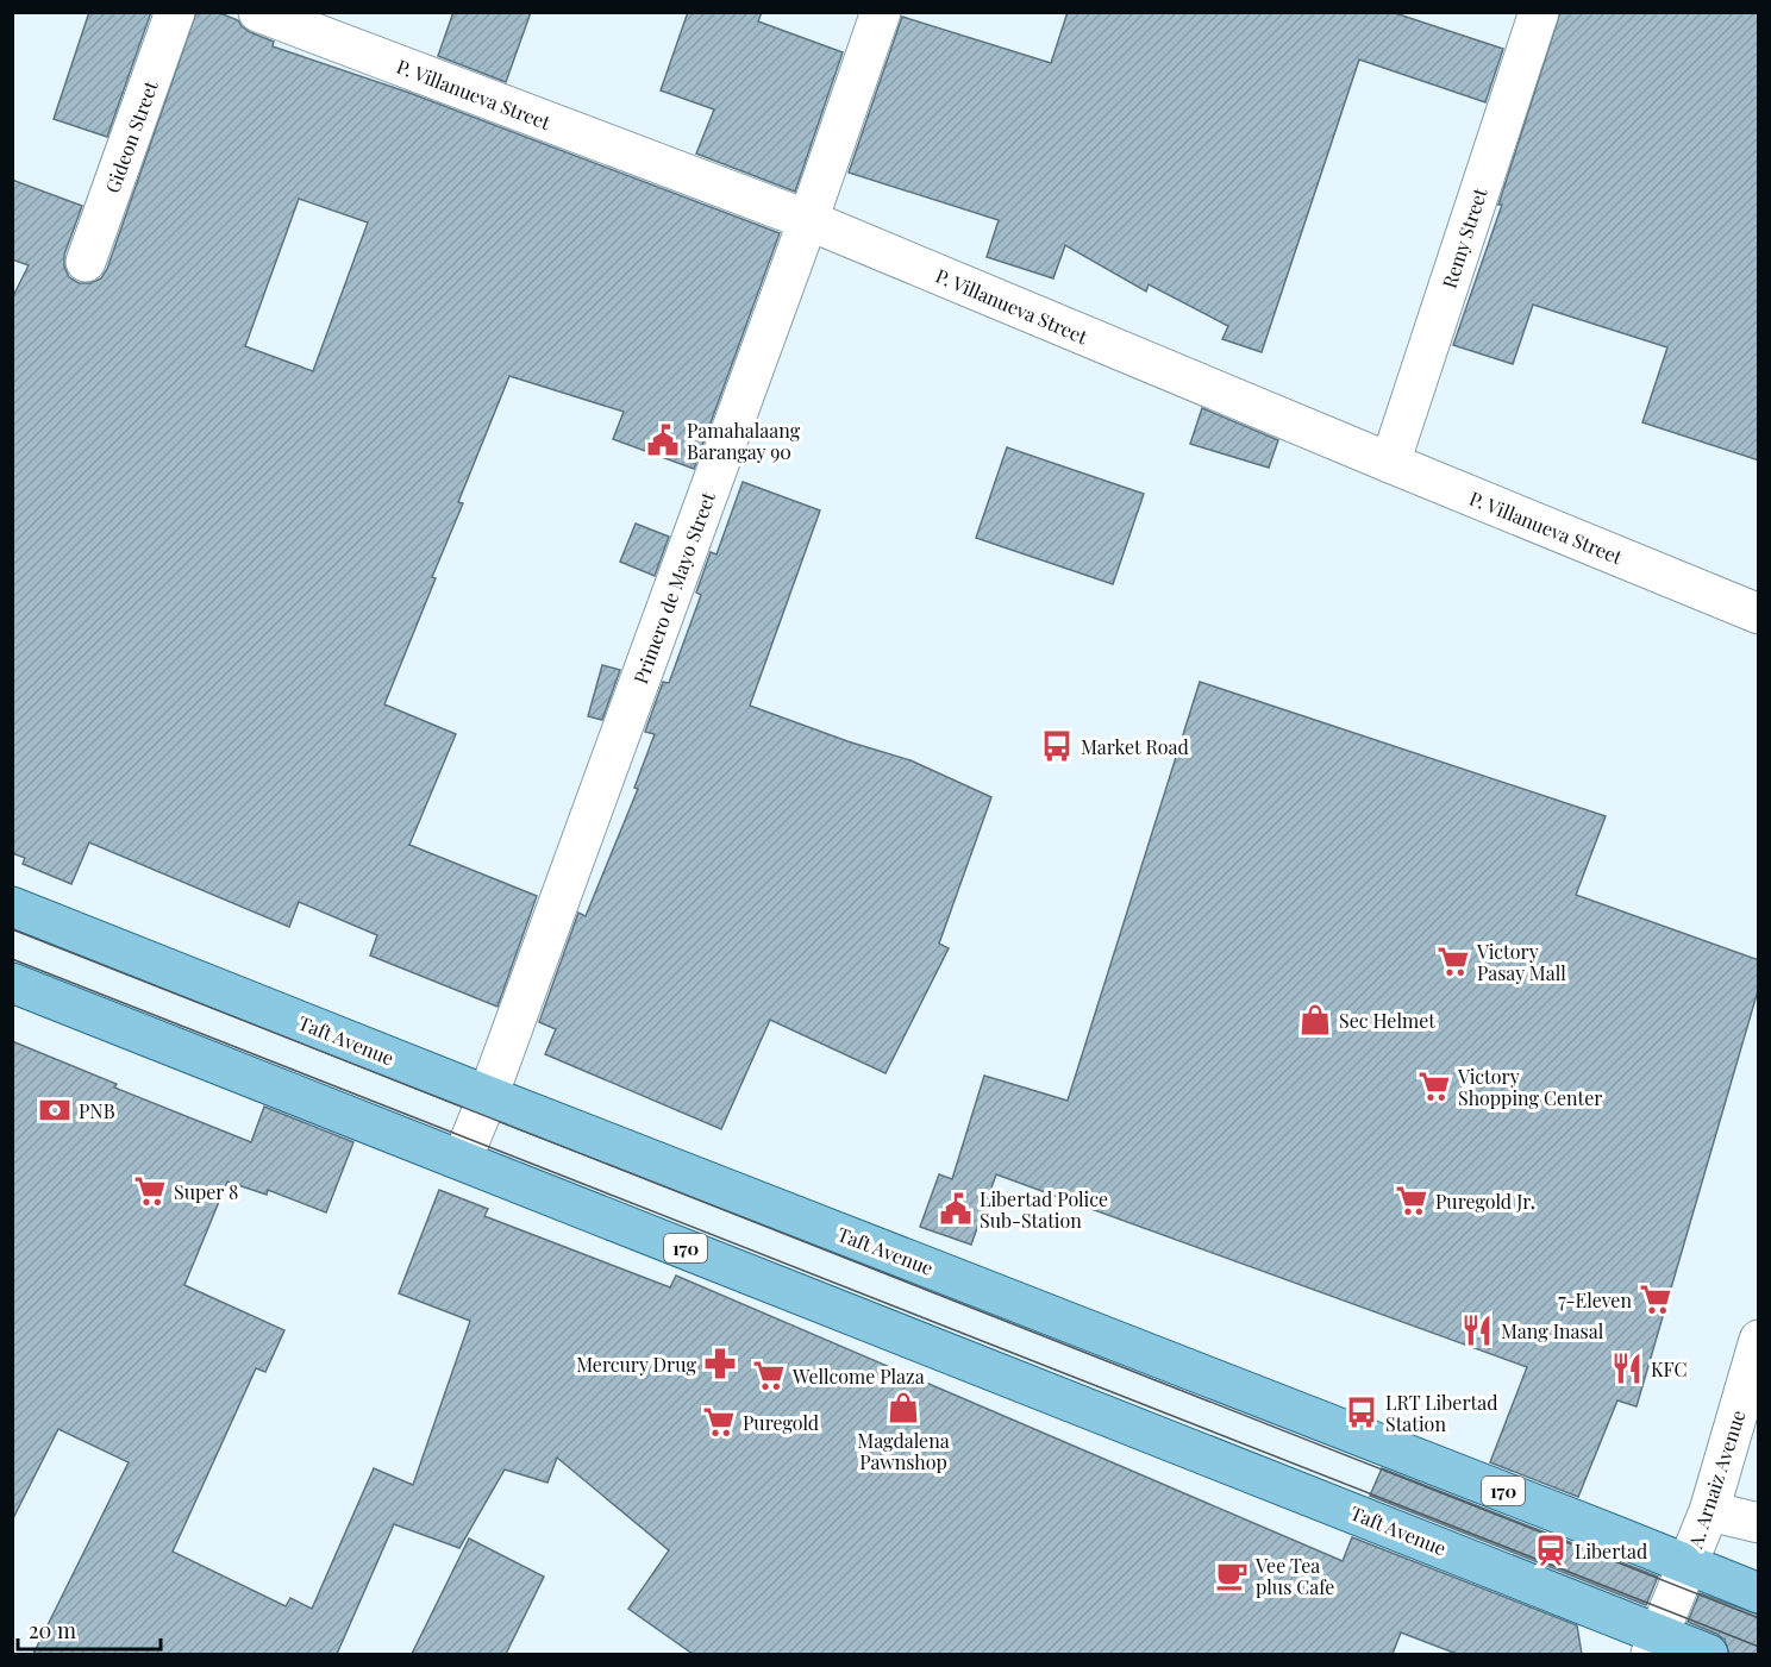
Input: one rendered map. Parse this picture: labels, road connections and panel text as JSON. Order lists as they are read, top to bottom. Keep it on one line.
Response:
{"streets":{"main road":["Taft Avenue","170"],"street":["P. Villanueva Street","Gideon Street","Remy Street","Primero de Mayo Street","A. Arnaiz Avenue"]},"crossings":[["P. Villanueva Street","Remy Street"],["P. Villanueva Street","Primero de Mayo Street"],["Primero de Mayo Street","Taft Avenue"],["Taft Avenue","A. Arnaiz Avenue"]],"places":{"public building":["Pamahalaang Barangay 90","Libertad Police Sub-Station"],"bus stop":["Market Road","LRT Libertad Station"],"supermarket":["Victory Pasay Mall","Victory Shopping Center","Super 8","Puregold Jr.","7-Eleven","Wellcome Plaza","Puregold"],"shop":["Sec Helmet","Magdalena Pawnshop"],"bank":["PNB"],"restaurant":["Mang Inasal","KFC"],"pharmacy":["Mercury Drug"],"station":["Libertad"],"cafe":["Vee Tea plus Cafe"]},"scale_bar":"20 m"}
